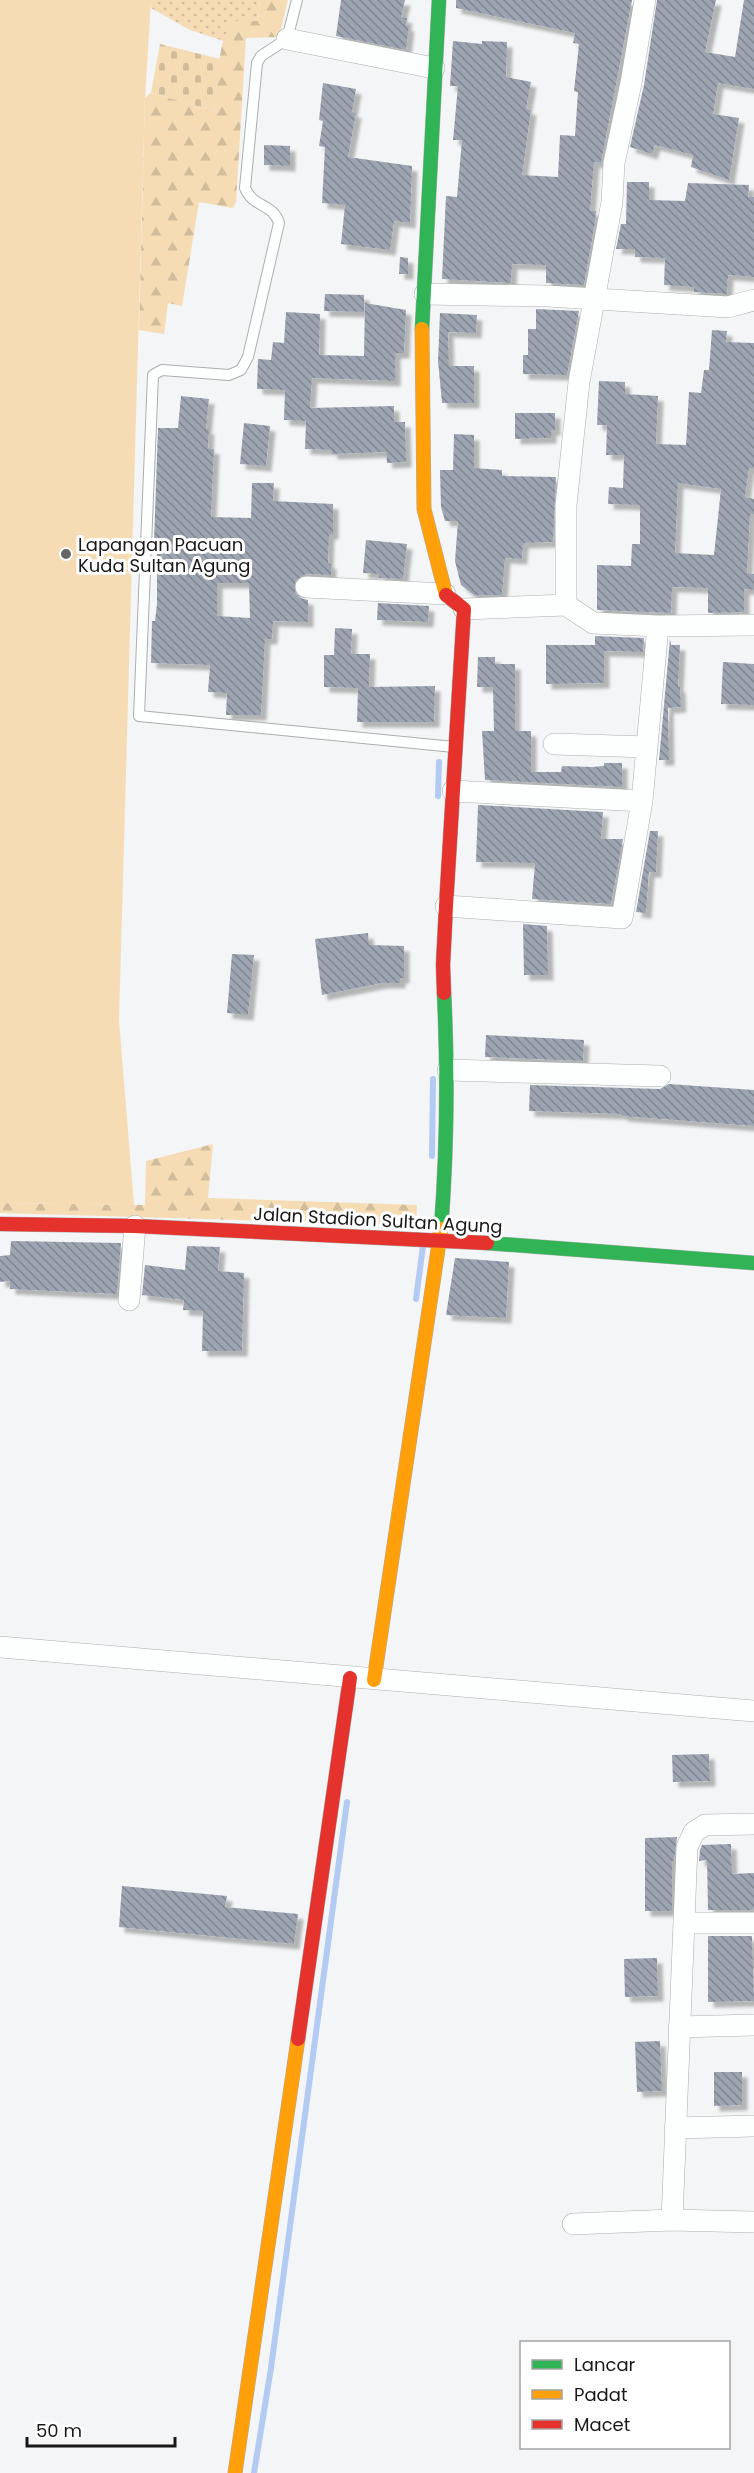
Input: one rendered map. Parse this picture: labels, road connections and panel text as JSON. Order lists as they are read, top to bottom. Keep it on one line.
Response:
{"streets":{"street":["Jalan Stadion Sultan Agung"]},"places":["Lapangan Pacuan Kuda Sultan Agung"],"legend":["Lancar","Padat","Macet"],"scale_bar":"50 m"}
